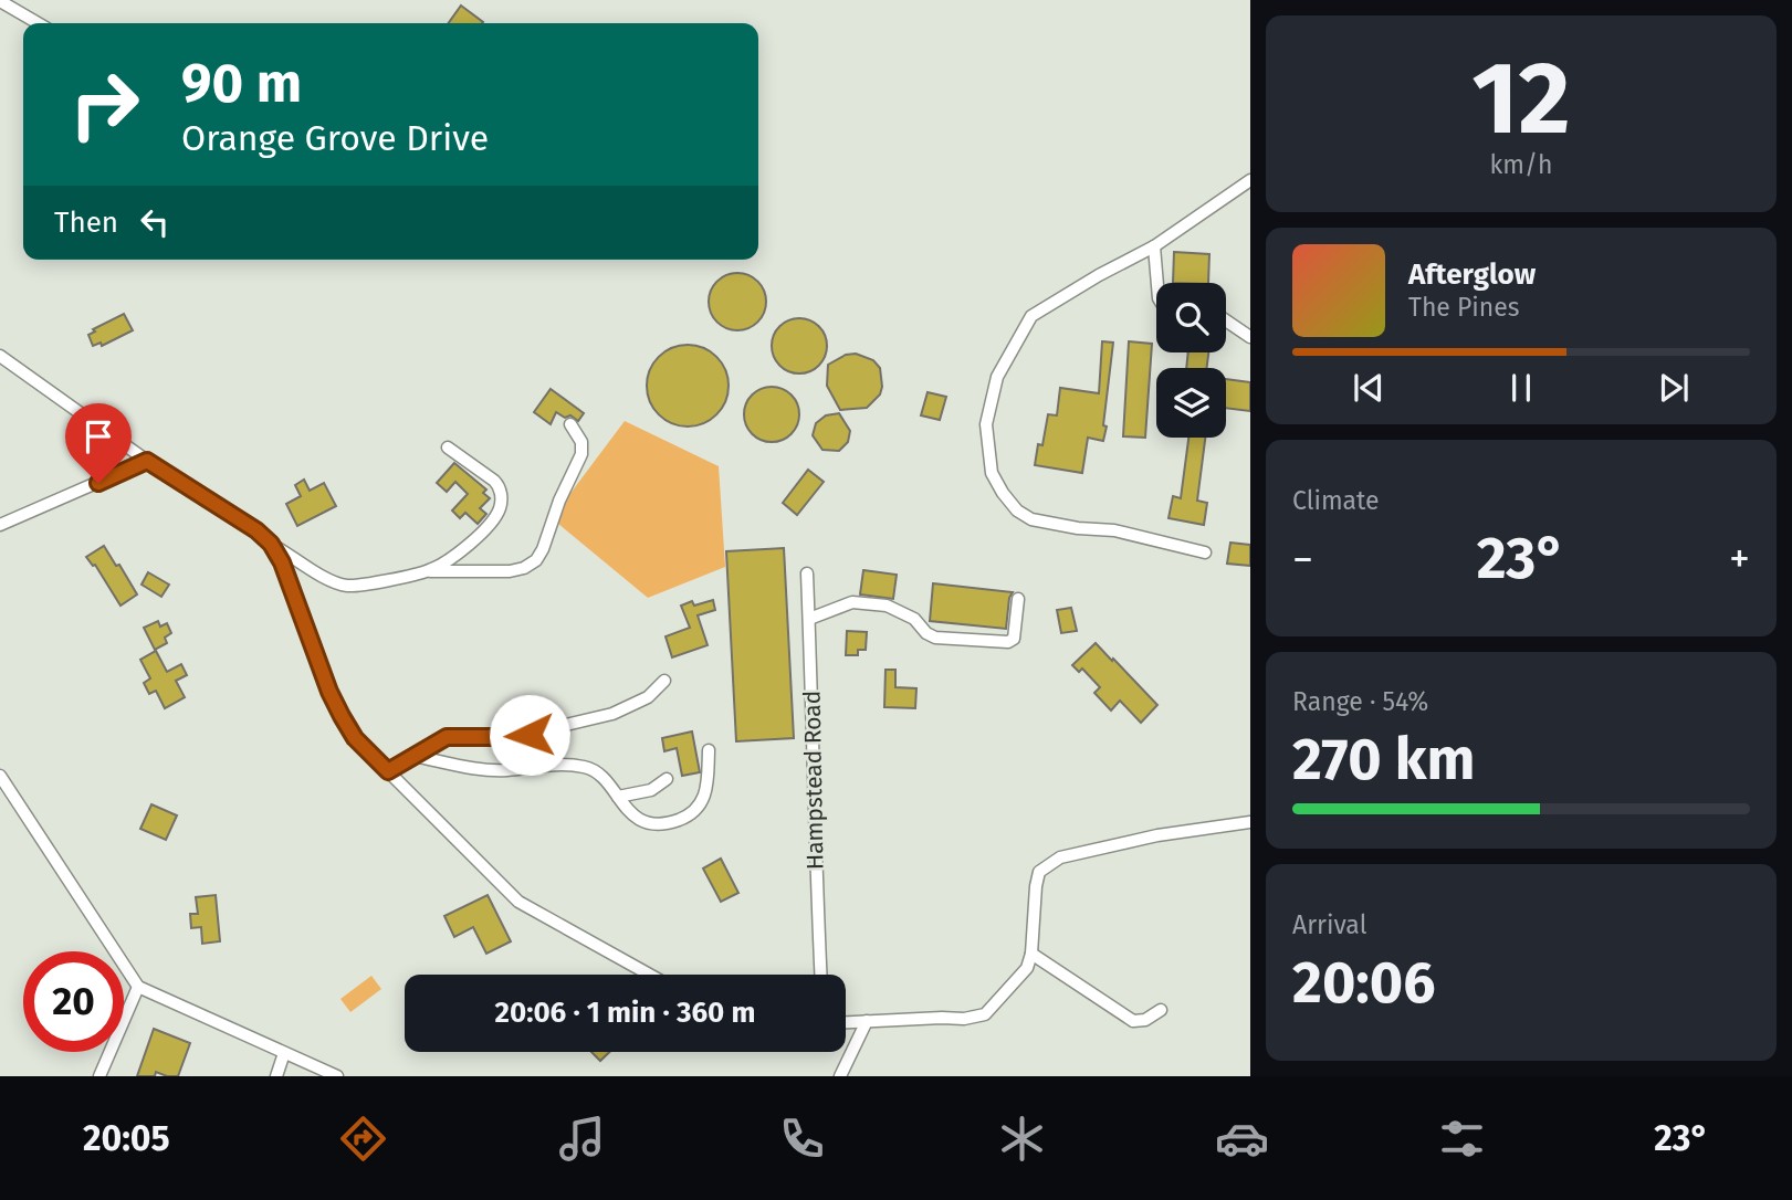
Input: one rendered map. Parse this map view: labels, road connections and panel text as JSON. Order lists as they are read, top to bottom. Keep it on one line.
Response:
{"streets":{"street":["Hampstead Road"]},"page":{"tile":[["12","km/h"],"Climate",["Range · 54%","270 km"],["Arrival","20:06"]],"turn":["90 m","Orange Grove Drive"],"then":"Then","song":["Afterglow","The Pines"],"heat":["−","23°","+"],"limit":"20","trip":"20:06 · 1 min · 360 m","tabs":["20:05","23°"]}}
